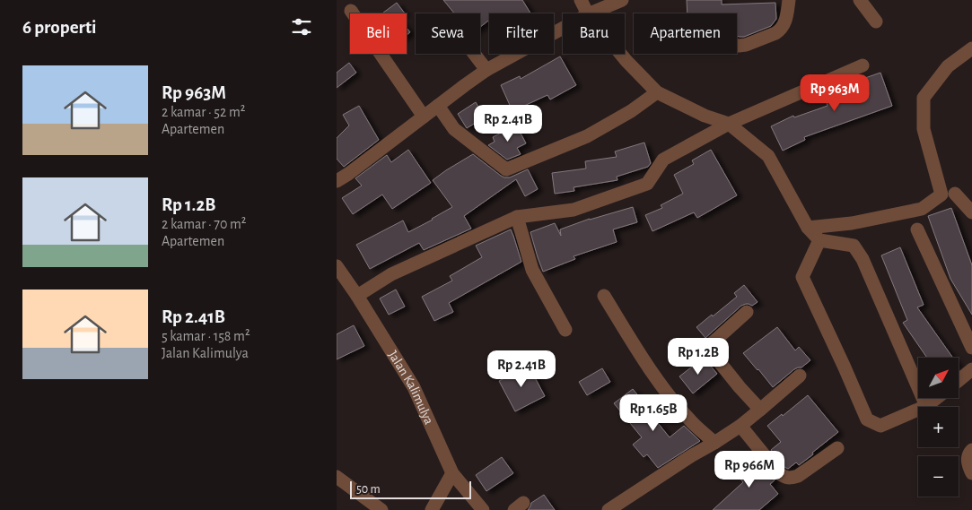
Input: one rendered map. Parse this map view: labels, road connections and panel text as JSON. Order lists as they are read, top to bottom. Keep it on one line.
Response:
{"streets":{"street":["Jalan Kalimulya"]},"scale_bar":"50 m","north":"top right","page":{"heading":"6 properti","chip":["Beli","Sewa","Filter","Baru","Apartemen"],"list":[{"name":"Rp 963M","note":"2 kamar · 52 m² · Apartemen"},{"name":"Rp 1.2B","note":"2 kamar · 70 m² · Apartemen"},{"name":"Rp 2.41B","note":"5 kamar · 158 m² · Jalan Kalimulya"}],"price":["Rp 963M","Rp 2.41B","Rp 1.2B","Rp 2.41B","Rp 1.65B","Rp 966M"],"map_buttons":["+","−"],"scale":"50 m"}}
